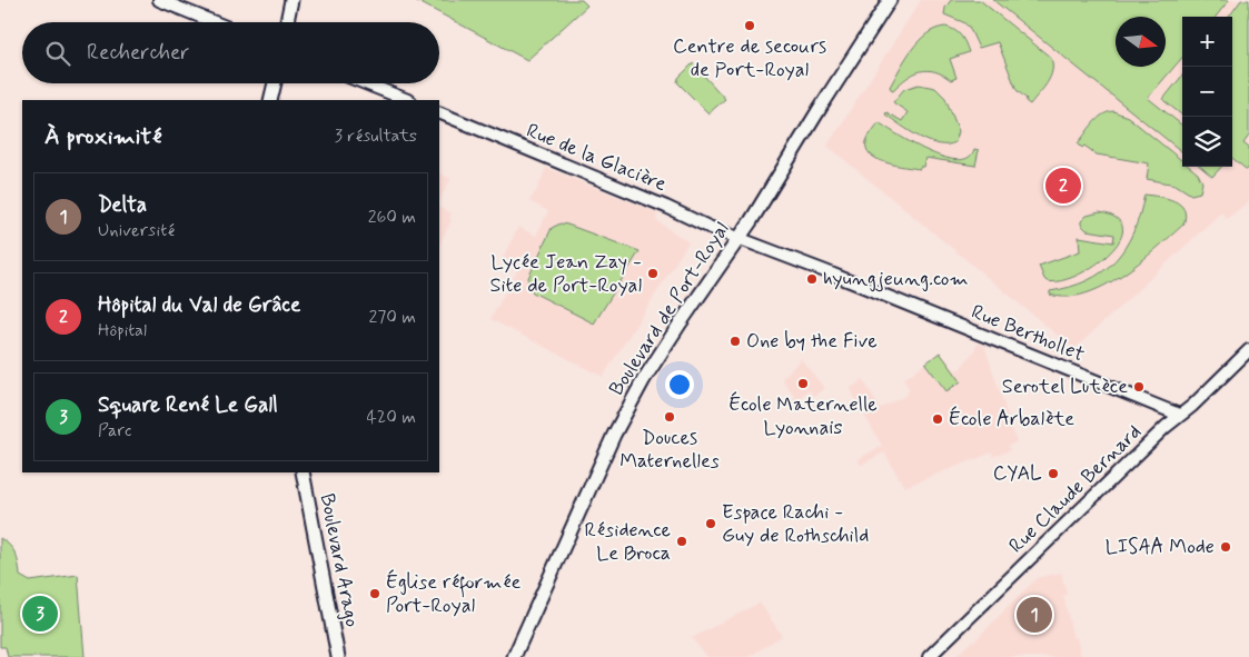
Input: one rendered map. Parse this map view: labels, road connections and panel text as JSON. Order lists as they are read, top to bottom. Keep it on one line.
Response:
{"streets":{"main road":["Boulevard de Port-Royal","Boulevard Arago"],"street":["Rue de la Glacière","Rue Berthollet","Rue Claude Bernard"]},"crossings":[["Rue de la Glacière","Boulevard de Port-Royal"],["Rue de la Glacière","Rue Berthollet"],["Boulevard de Port-Royal","Rue Berthollet"],["Rue Berthollet","Rue Claude Bernard"]],"places":["Centre de secours de Port-Royal","Lycée Jean Zay - Site de Port-Royal","hyungjeung.com","One by the Five","École Maternelle Lyonnais","Serotel Lutèce","Douces Maternelles","École Arbalète","CYAL","Espace Rachi - Guy de Rothschild","Résidence Le Broca","LISAA Mode","Église réformée Port-Royal"],"north":"right","page":{"map_buttons":["+","−"],"search":"Rechercher","heading":["À proximité","3 résultats"],"pins":["2","3","1"],"list":[{"mark":"1","name":"Delta","note":"Université","value":"260 m"},{"mark":"2","name":"Hôpital du Val de Grâce","note":"Hôpital","value":"270 m"},{"mark":"3","name":"Square René Le Gall","note":"Parc","value":"420 m"}]}}
